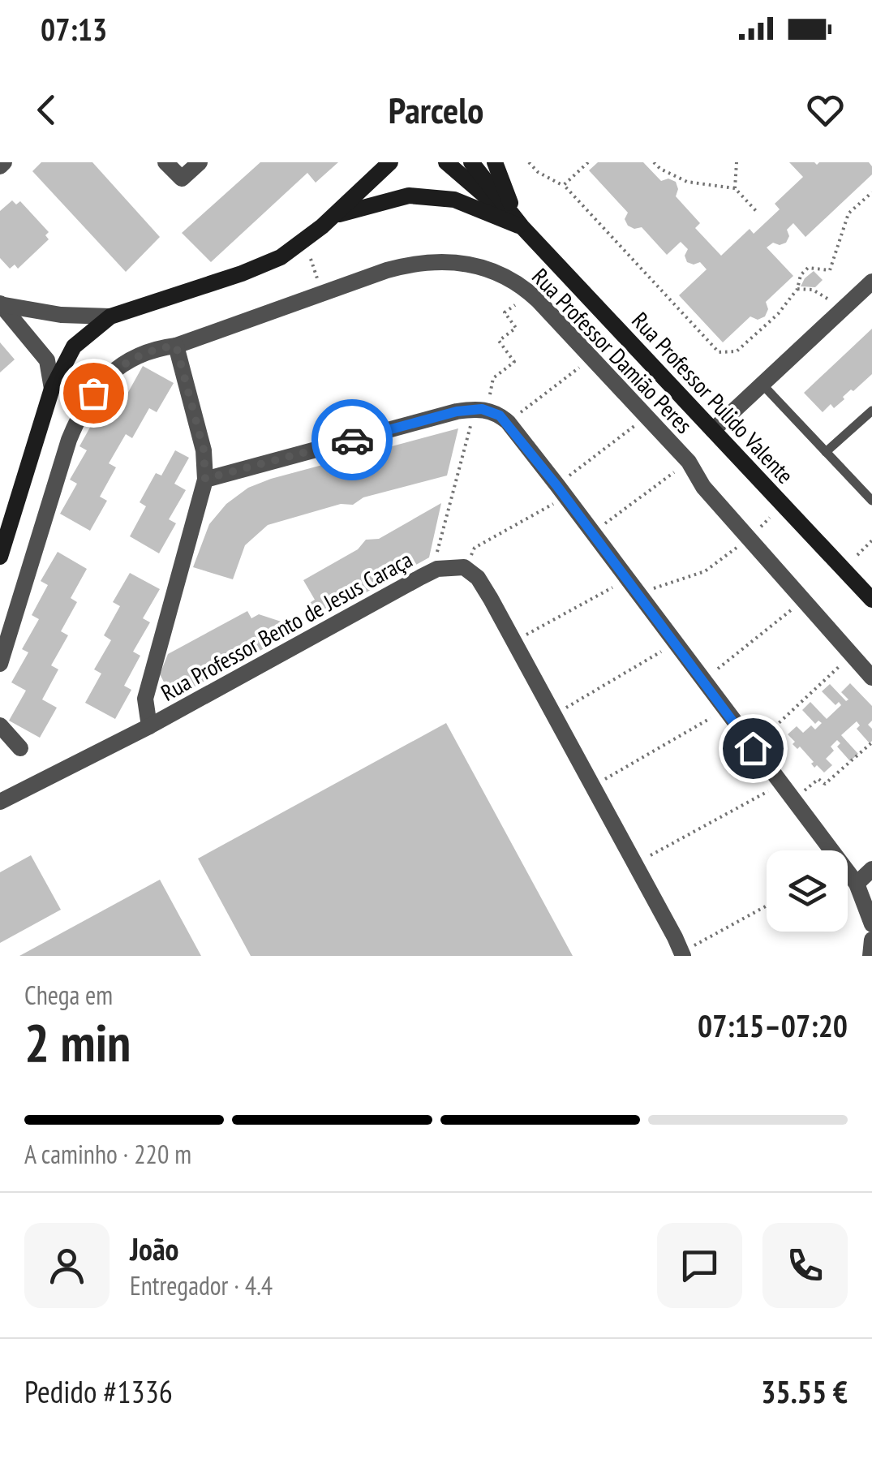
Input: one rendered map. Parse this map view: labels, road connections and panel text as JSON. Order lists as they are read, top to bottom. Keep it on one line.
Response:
{"streets":{"main road":["Rua Professor Pulido Valente"],"street":["Rua Professor Damião Peres","Rua Professor Bento de Jesus Caraça"]},"page":{"status":"07:13","header":"Parcelo","heading":["2 min","Chega em","07:15–07:20"],"panel":["João","Entregador · 4.4","Pedido #1336","35.55 €"],"bar":"A caminho · 220 m"}}
